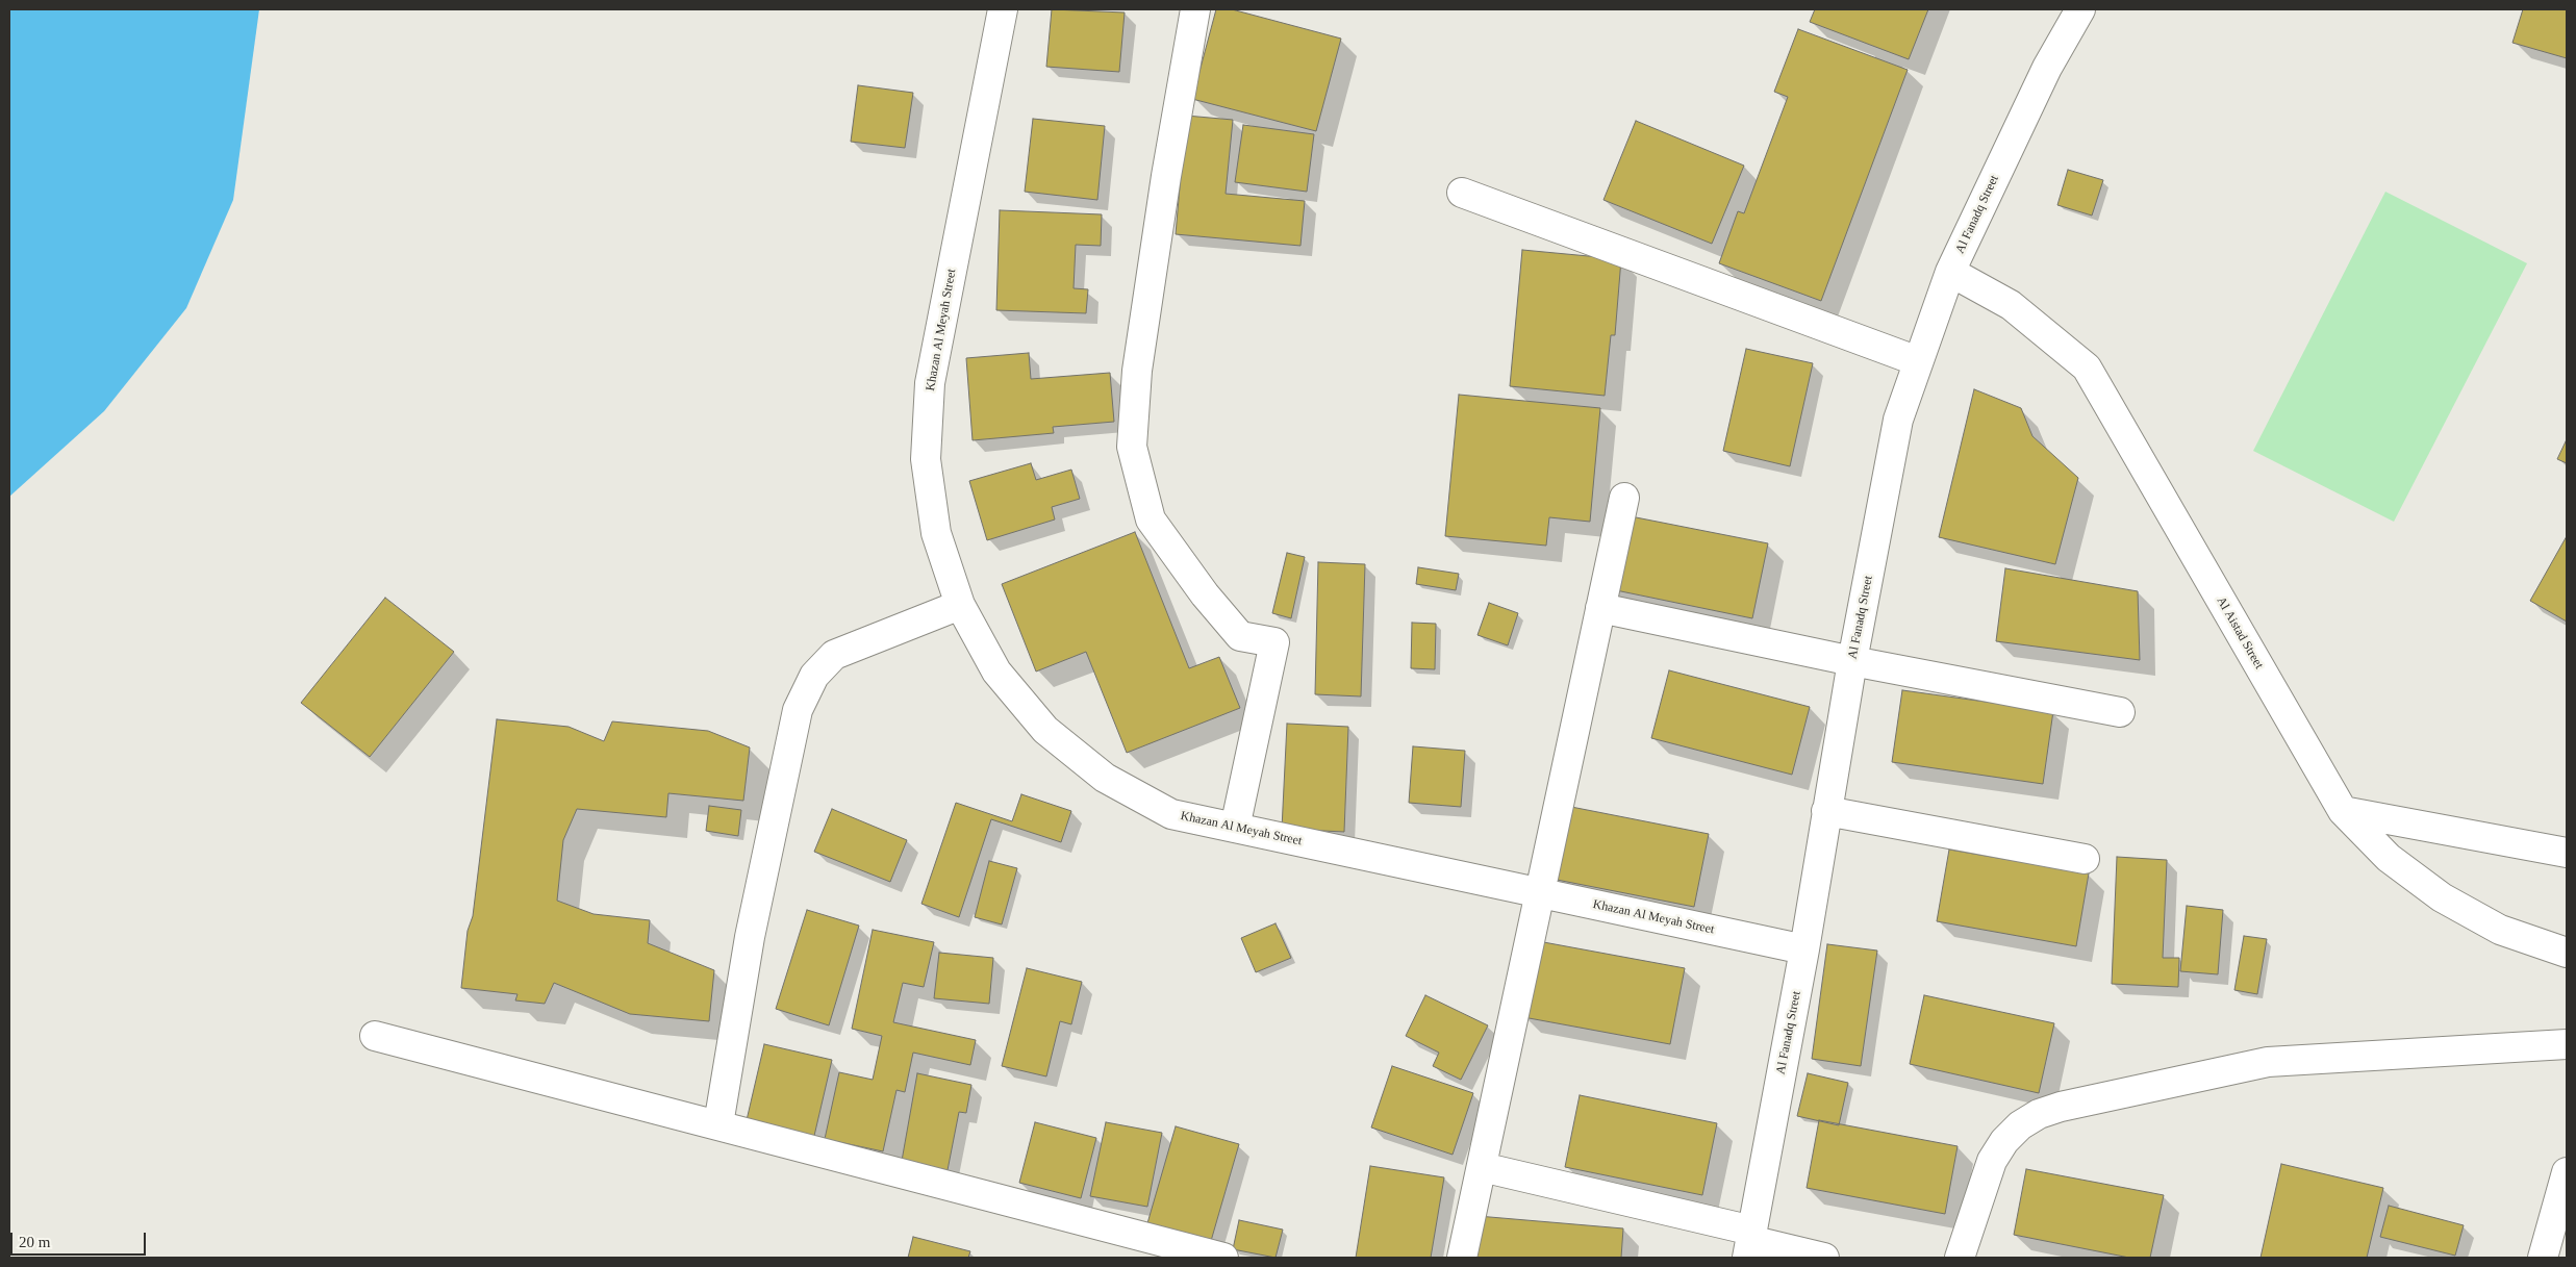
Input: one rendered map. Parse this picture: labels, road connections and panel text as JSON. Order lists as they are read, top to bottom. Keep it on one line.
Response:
{"streets":{"street":["Al Fanadq Street","Khazan Al Meyah Street","Al Aistad Street"]},"crossings":[["Al Fanadq Street","Khazan Al Meyah Street"],["Al Fanadq Street","Al Aistad Street"]],"scale_bar":"20 m"}
